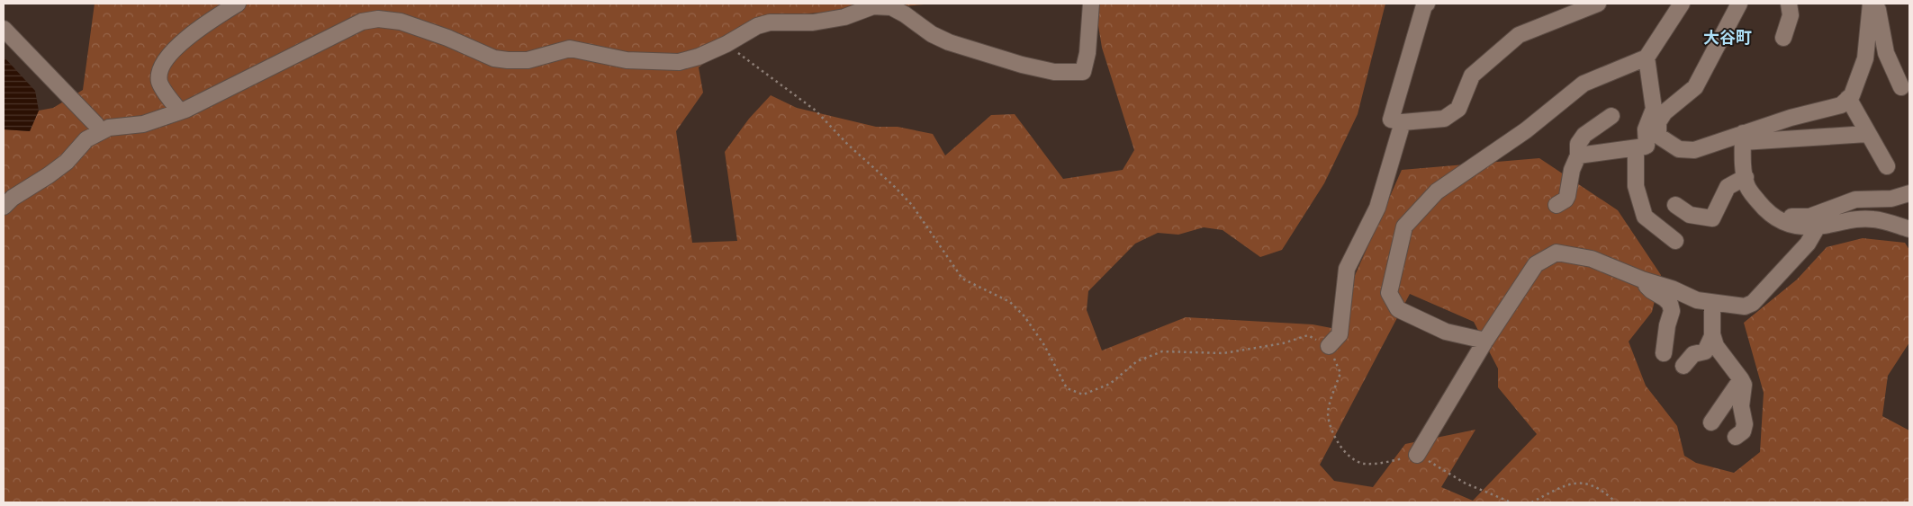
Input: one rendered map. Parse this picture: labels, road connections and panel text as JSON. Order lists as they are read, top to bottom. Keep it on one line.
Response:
{"districts":["大谷町"]}
